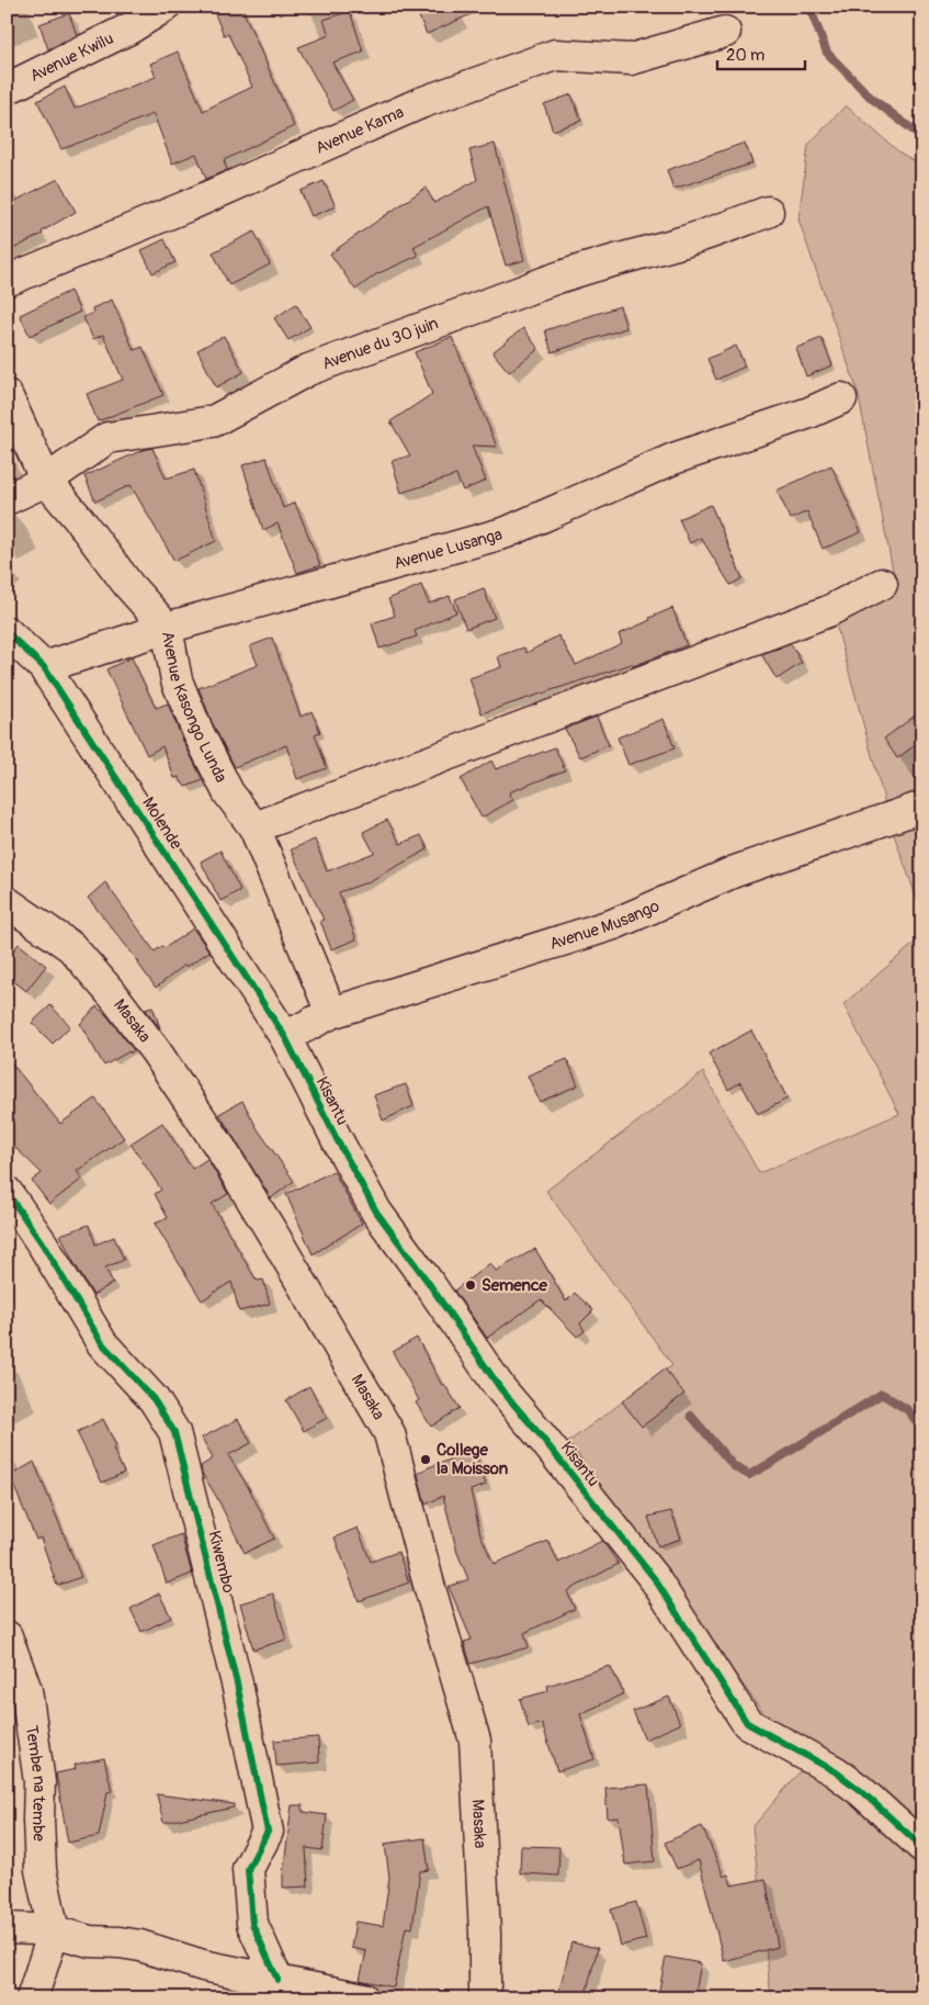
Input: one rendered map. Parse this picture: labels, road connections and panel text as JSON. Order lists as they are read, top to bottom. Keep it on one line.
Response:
{"streets":{"street":["Avenue Kwilu","Avenue Kama","Avenue du 30 juin","Avenue Lusanga","Avenue Kasongo Lunda","Molende","Avenue Musango","Masaka","Kisantu","Kiwembo","Tembe na tembe"]},"crossings":[["Avenue du 30 juin","Avenue Kasongo Lunda"],["Avenue Lusanga","Avenue Kasongo Lunda"],["Avenue Lusanga","Molende"],["Avenue Kasongo Lunda","Avenue Musango"],["Molende","Avenue Musango"],["Molende","Kisantu"],["Avenue Musango","Kisantu"]],"places":["Semence","College la Moisson"],"scale_bar":"20 m"}
